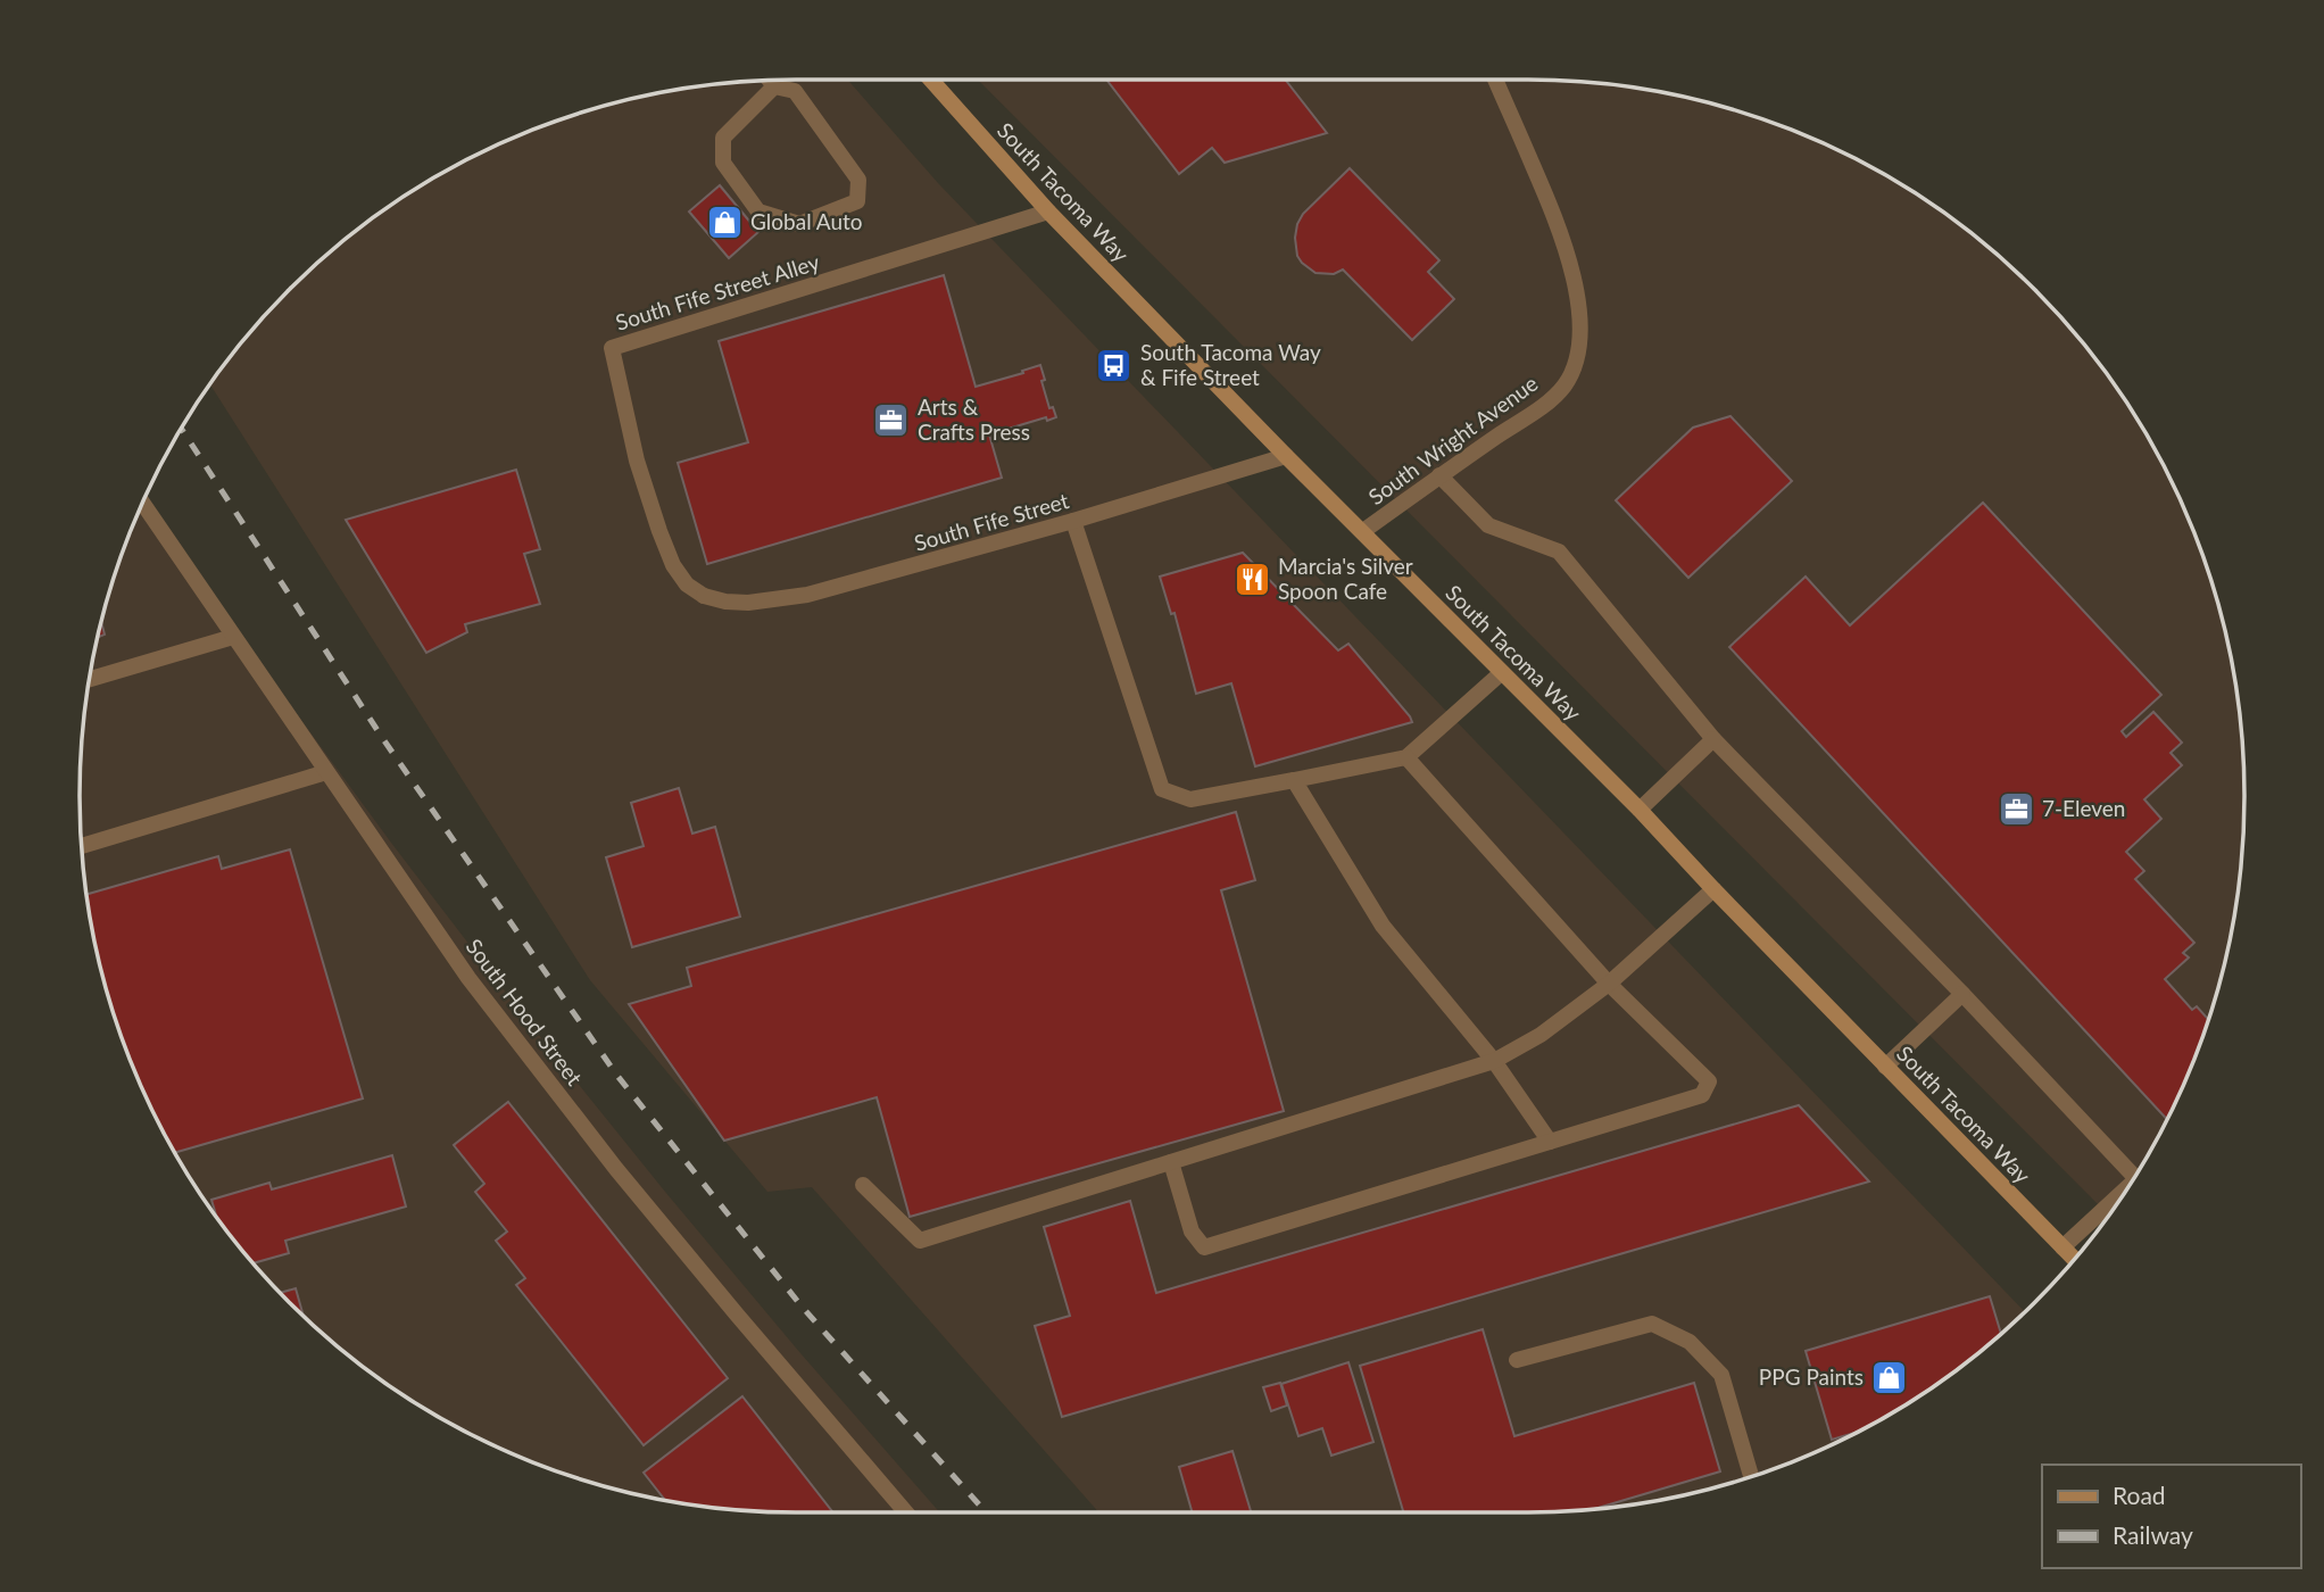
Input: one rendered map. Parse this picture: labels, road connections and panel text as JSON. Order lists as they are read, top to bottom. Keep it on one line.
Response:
{"streets":{"main road":["South Tacoma Way"],"street":["South Fife Street Alley","South Wright Avenue","South Fife Street","South Hood Street"]},"crossings":[["South Tacoma Way","South Fife Street Alley"],["South Tacoma Way","South Wright Avenue"],["South Tacoma Way","South Fife Street"],["South Fife Street Alley","South Fife Street"]],"places":{"shop":["Global Auto","PPG Paints"],"bus stop":["South Tacoma Way & Fife Street"],"office":["Arts & Crafts Press","7-Eleven"],"restaurant":["Marcia's Silver Spoon Cafe"]},"legend":["Road","Railway"]}
